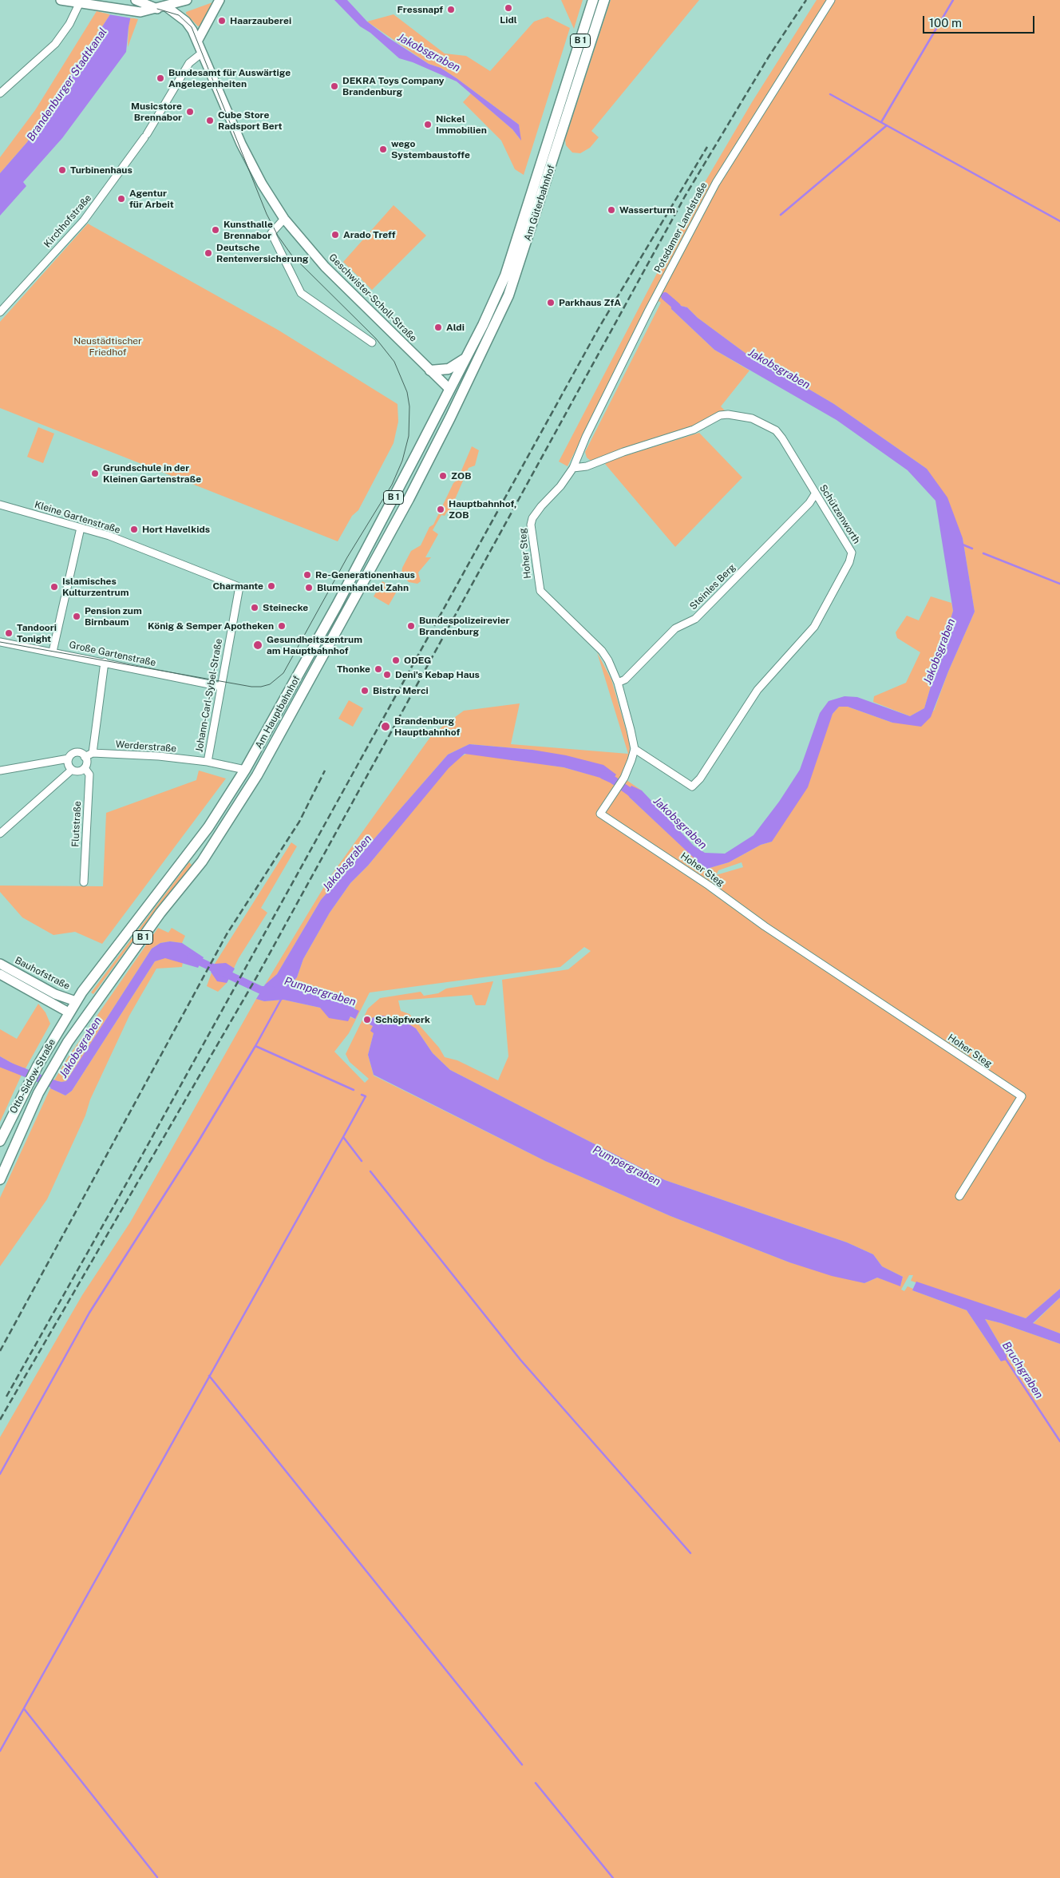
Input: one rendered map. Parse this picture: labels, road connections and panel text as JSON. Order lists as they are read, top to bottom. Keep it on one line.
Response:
{"streets":{"main road":["B 1","Am Güterbahnhof","Am Hauptbahnhof","Otto-Sidow-Straße"],"street":["Kirchhofstraße","Potsdamer Landstraße","Geschwister-Scholl-Straße","Schützenworth","Kleine Gartenstraße","Hoher Steg","Steinles Berg","Große Gartenstraße","Johann-Carl-Sybel-Straße","Werderstraße","Flutstraße","Bauhofstraße"]},"crossings":[["Am Güterbahnhof","Geschwister-Scholl-Straße"],["Am Güterbahnhof","Am Hauptbahnhof"],["Kirchhofstraße","Geschwister-Scholl-Straße"],["Potsdamer Landstraße","Schützenworth"],["Potsdamer Landstraße","Hoher Steg"],["Geschwister-Scholl-Straße","Am Hauptbahnhof"],["Schützenworth","Hoher Steg"],["Schützenworth","Steinles Berg"],["Kleine Gartenstraße","Johann-Carl-Sybel-Straße"],["Hoher Steg","Steinles Berg"],["Große Gartenstraße","Johann-Carl-Sybel-Straße"],["Johann-Carl-Sybel-Straße","Werderstraße"],["Am Hauptbahnhof","Werderstraße"],["Am Hauptbahnhof","Bauhofstraße"],["Am Hauptbahnhof","Otto-Sidow-Straße"],["Bauhofstraße","Otto-Sidow-Straße"]],"water":["Jakobsgraben","Brandenburger Stadtkanal","Pumpergraben","Bruchgraben"],"parks":["Neustädtischer Friedhof"],"places":["Lidl","Fressnapf","Haarzauberei","Bundesamt für Auswärtige Angelegenheiten","DEKRA Toys Company Brandenburg","Musicstore Brennabor","Cube Store Radsport Bert","Nickel Immobilien","wego Systembaustoffe","Turbinenhaus","Agentur für Arbeit","Wasserturm","Kunsthalle Brennabor","Arado Treff","Deutsche Rentenversicherung","Parkhaus ZfA","Aldi","Grundschule in der Kleinen Gartenstraße","ZOB","Hauptbahnhof, ZOB","Hort Havelkids","Re-Generationenhaus","Charmante","Islamisches Kulturzentrum","Blumenhandel Zahn","Steinecke","Pension zum Birnbaum","König & Semper Apotheken","Bundespolizeirevier Brandenburg","Tandoori Tonight","Gesundheitszentrum am Hauptbahnhof","ODEG","Thonke","Deni's Kebap Haus","Bistro Merci","Brandenburg Hauptbahnhof","Schöpfwerk"],"scale_bar":"100 m"}
